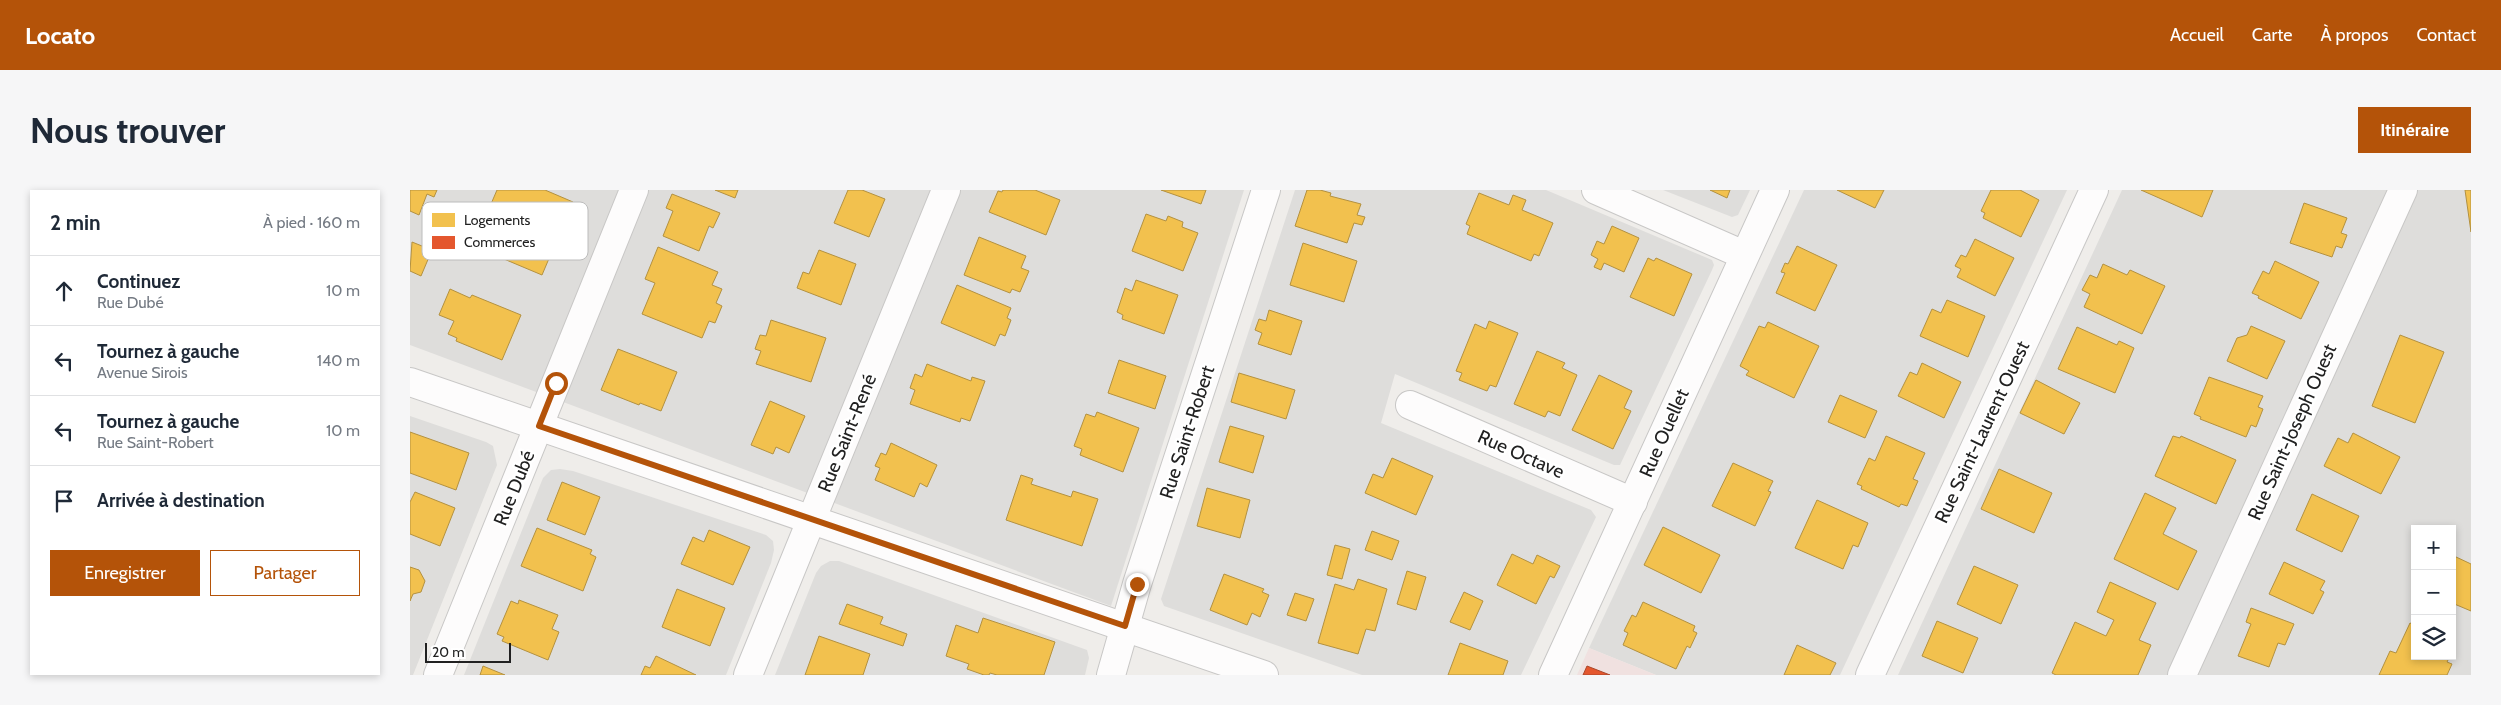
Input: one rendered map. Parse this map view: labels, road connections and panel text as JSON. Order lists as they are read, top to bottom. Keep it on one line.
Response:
{"streets":{"street":["Rue Saint-Robert","Rue Saint-Laurent Ouest","Rue Saint-Joseph Ouest","Rue Saint-René","Rue Ouellet","Rue Octave","Rue Dubé"]},"crossings":[["Rue Ouellet","Rue Octave"]],"legend":["Logements","Commerces"],"scale_bar":"20 m","page":{"header":"Locato","nav":["Accueil","Carte","À propos","Contact"],"buttons":["Itinéraire",["Enregistrer","Partager"]],"title":"Nous trouver","heading":["2 min","À pied · 160 m"],"list":[["Continuez","Rue Dubé","10 m"],["Tournez à gauche","Avenue Sirois","140 m"],["Tournez à gauche","Rue Saint-Robert","10 m"],"Arrivée à destination"],"map_buttons":["+","−"],"scale":"20 m"}}
